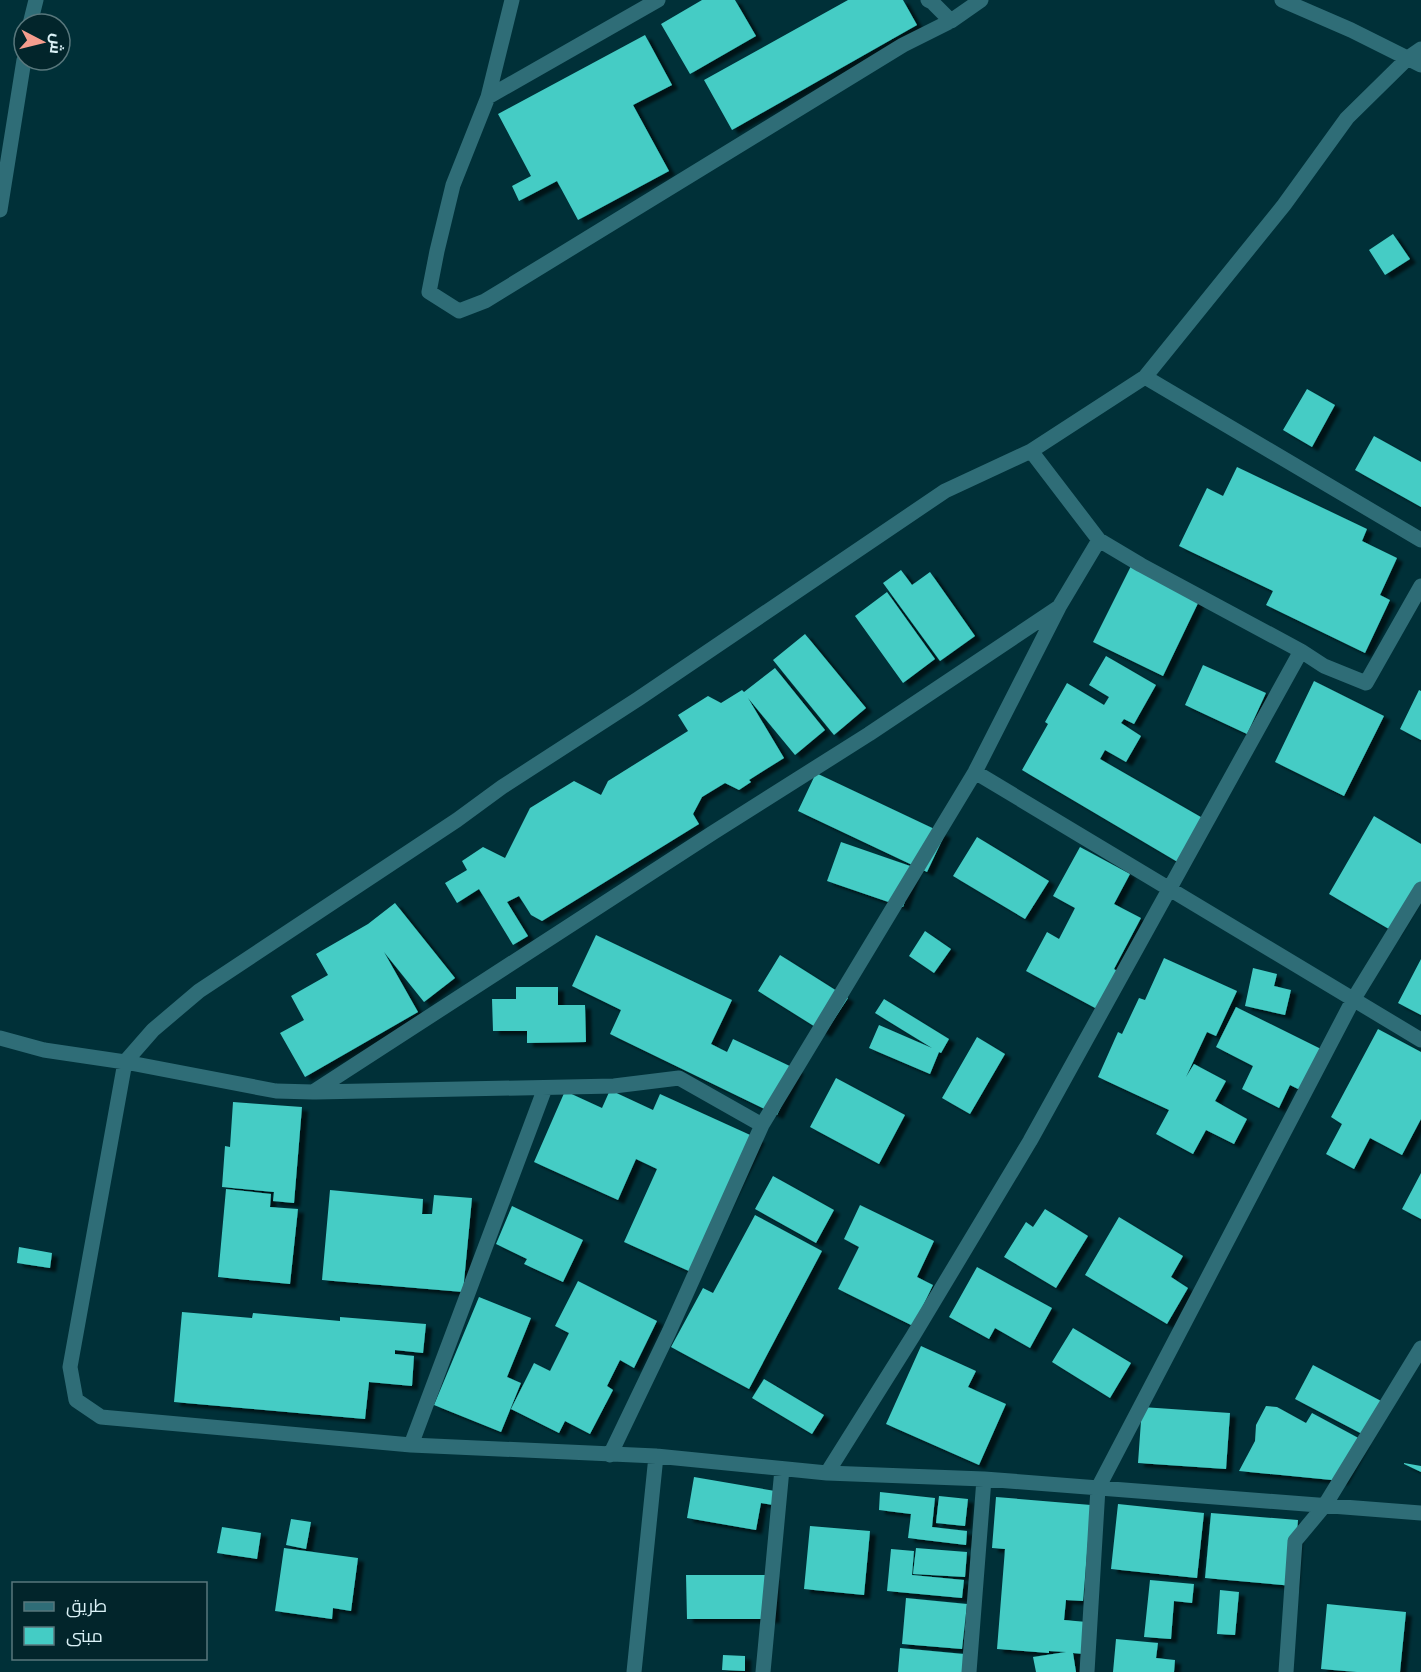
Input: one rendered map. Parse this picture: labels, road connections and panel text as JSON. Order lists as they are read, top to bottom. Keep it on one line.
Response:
{"legend":["طريق","مبنى"],"north":"right"}
